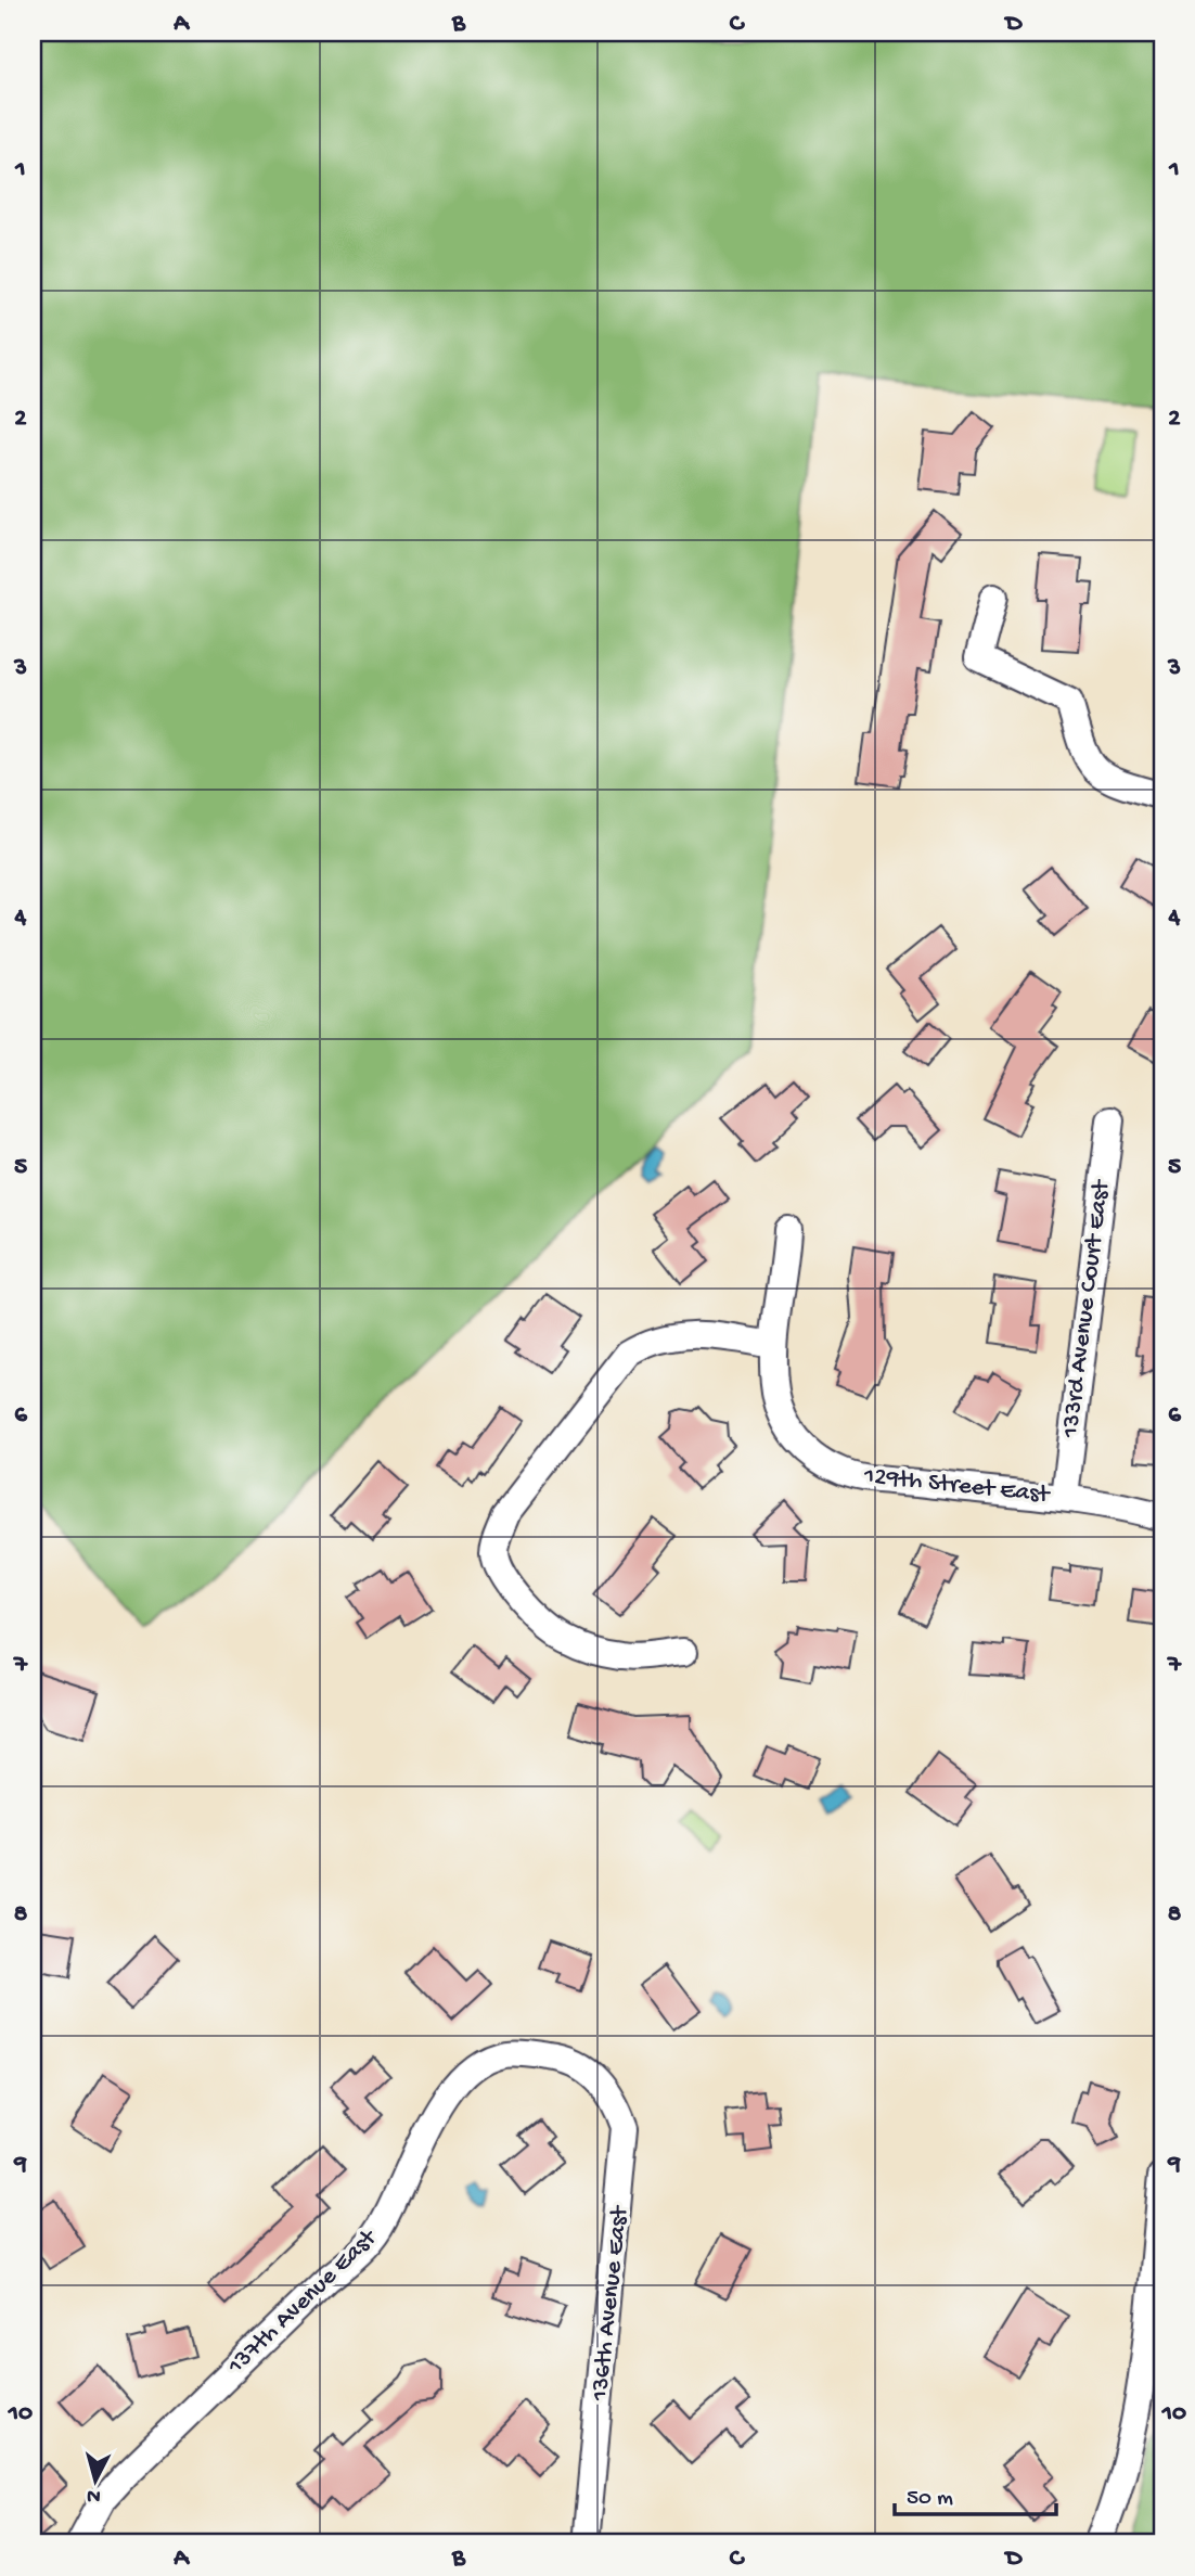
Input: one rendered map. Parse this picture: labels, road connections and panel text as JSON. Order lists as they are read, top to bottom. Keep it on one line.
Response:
{"streets":{"street":["133rd Avenue Court East","129th Street East","137th Avenue East","136th Avenue East"]},"crossings":[["133rd Avenue Court East","129th Street East"],["137th Avenue East","136th Avenue East"]],"scale_bar":"50 m","north":"bottom","grid":{"columns":["A","B","C","D"],"rows":["1","2","3","4","5","6","7","8","9","10"]}}
